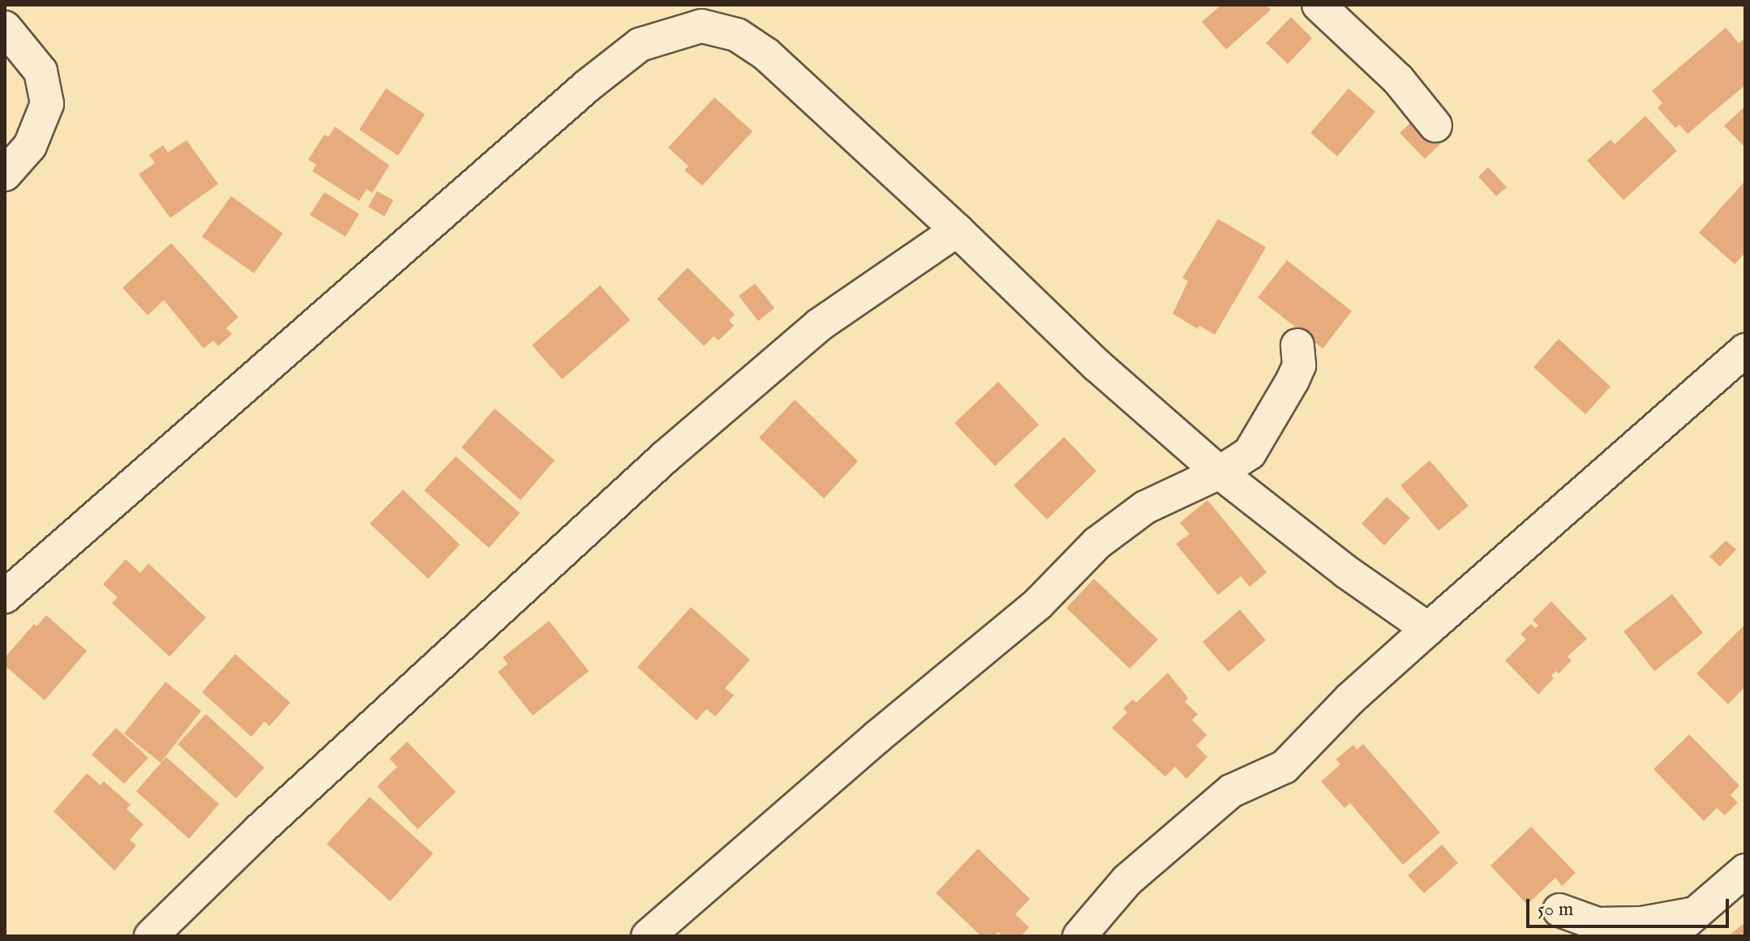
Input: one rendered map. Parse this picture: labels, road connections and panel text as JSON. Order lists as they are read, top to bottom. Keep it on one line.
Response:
{"scale_bar":"50 m"}
